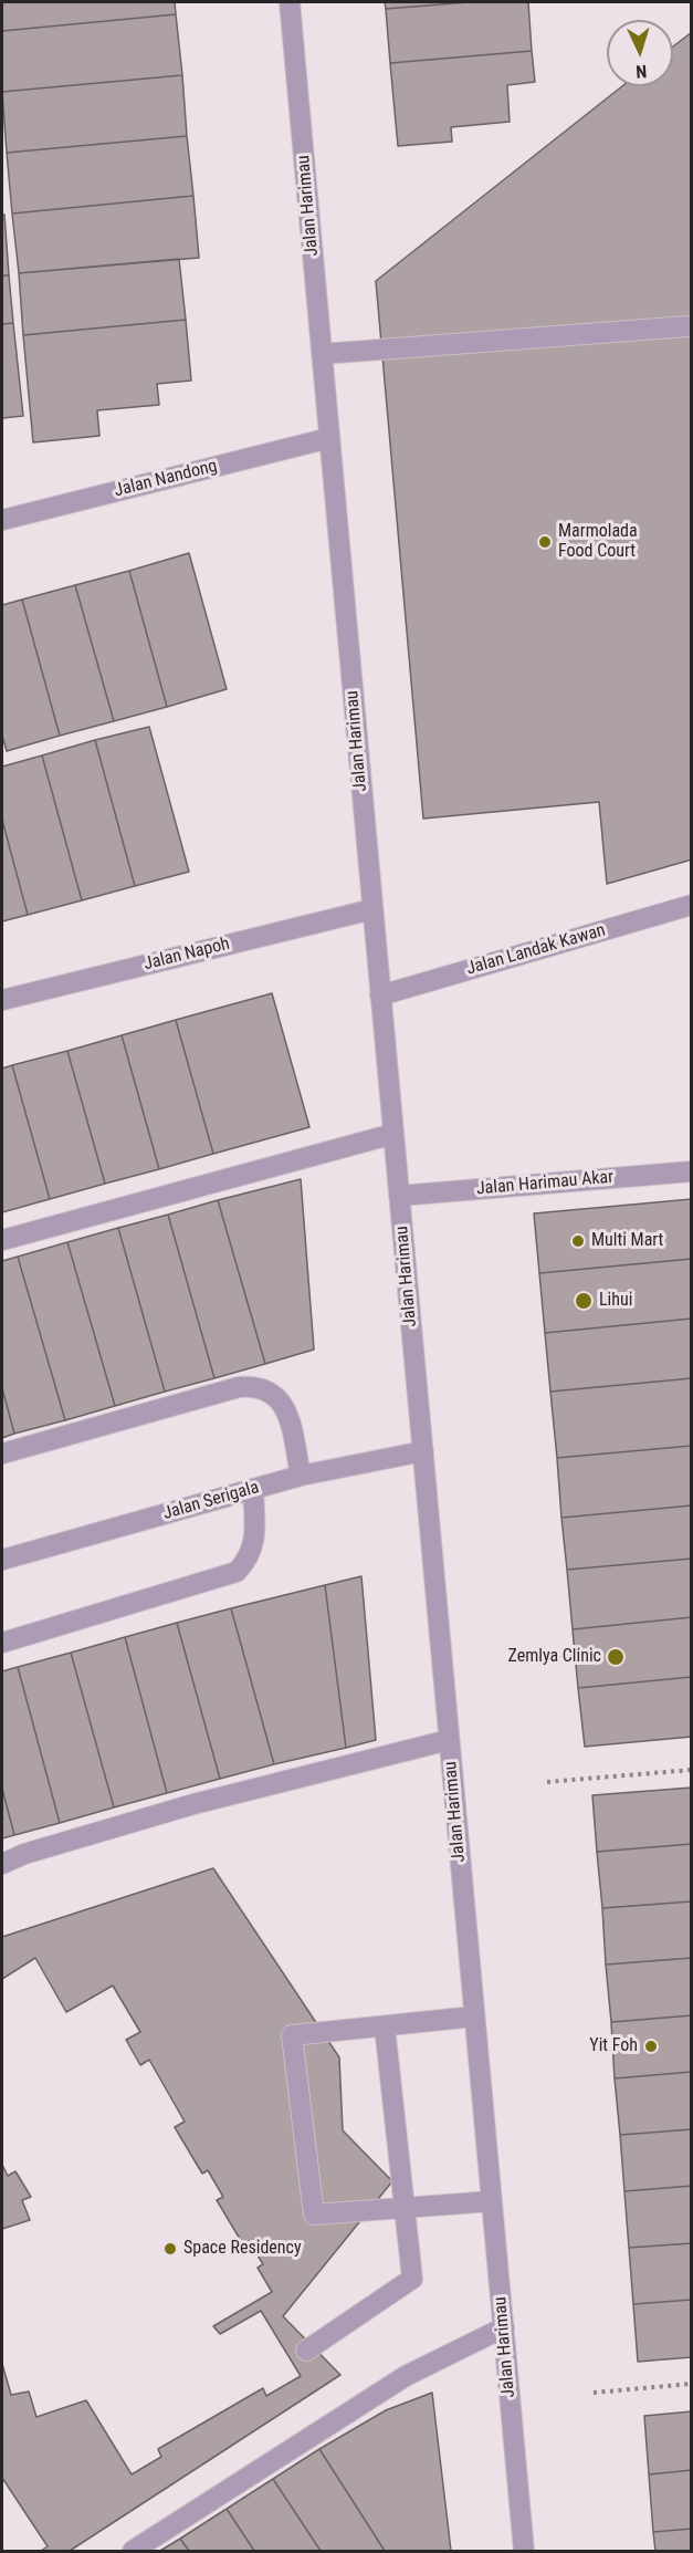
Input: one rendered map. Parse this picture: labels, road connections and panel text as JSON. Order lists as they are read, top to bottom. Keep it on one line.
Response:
{"streets":{"street":["Jalan Harimau","Jalan Nandong","Jalan Landak Kawan","Jalan Napoh","Jalan Harimau Akar","Jalan Serigala"]},"crossings":[["Jalan Harimau","Jalan Nandong"],["Jalan Harimau","Jalan Landak Kawan"],["Jalan Harimau","Jalan Napoh"],["Jalan Harimau","Jalan Harimau Akar"],["Jalan Harimau","Jalan Serigala"]],"places":["Marmolada Food Court","Multi Mart","Lihui","Zemlya Clinic","Yit Foh","Space Residency"],"north":"bottom"}
